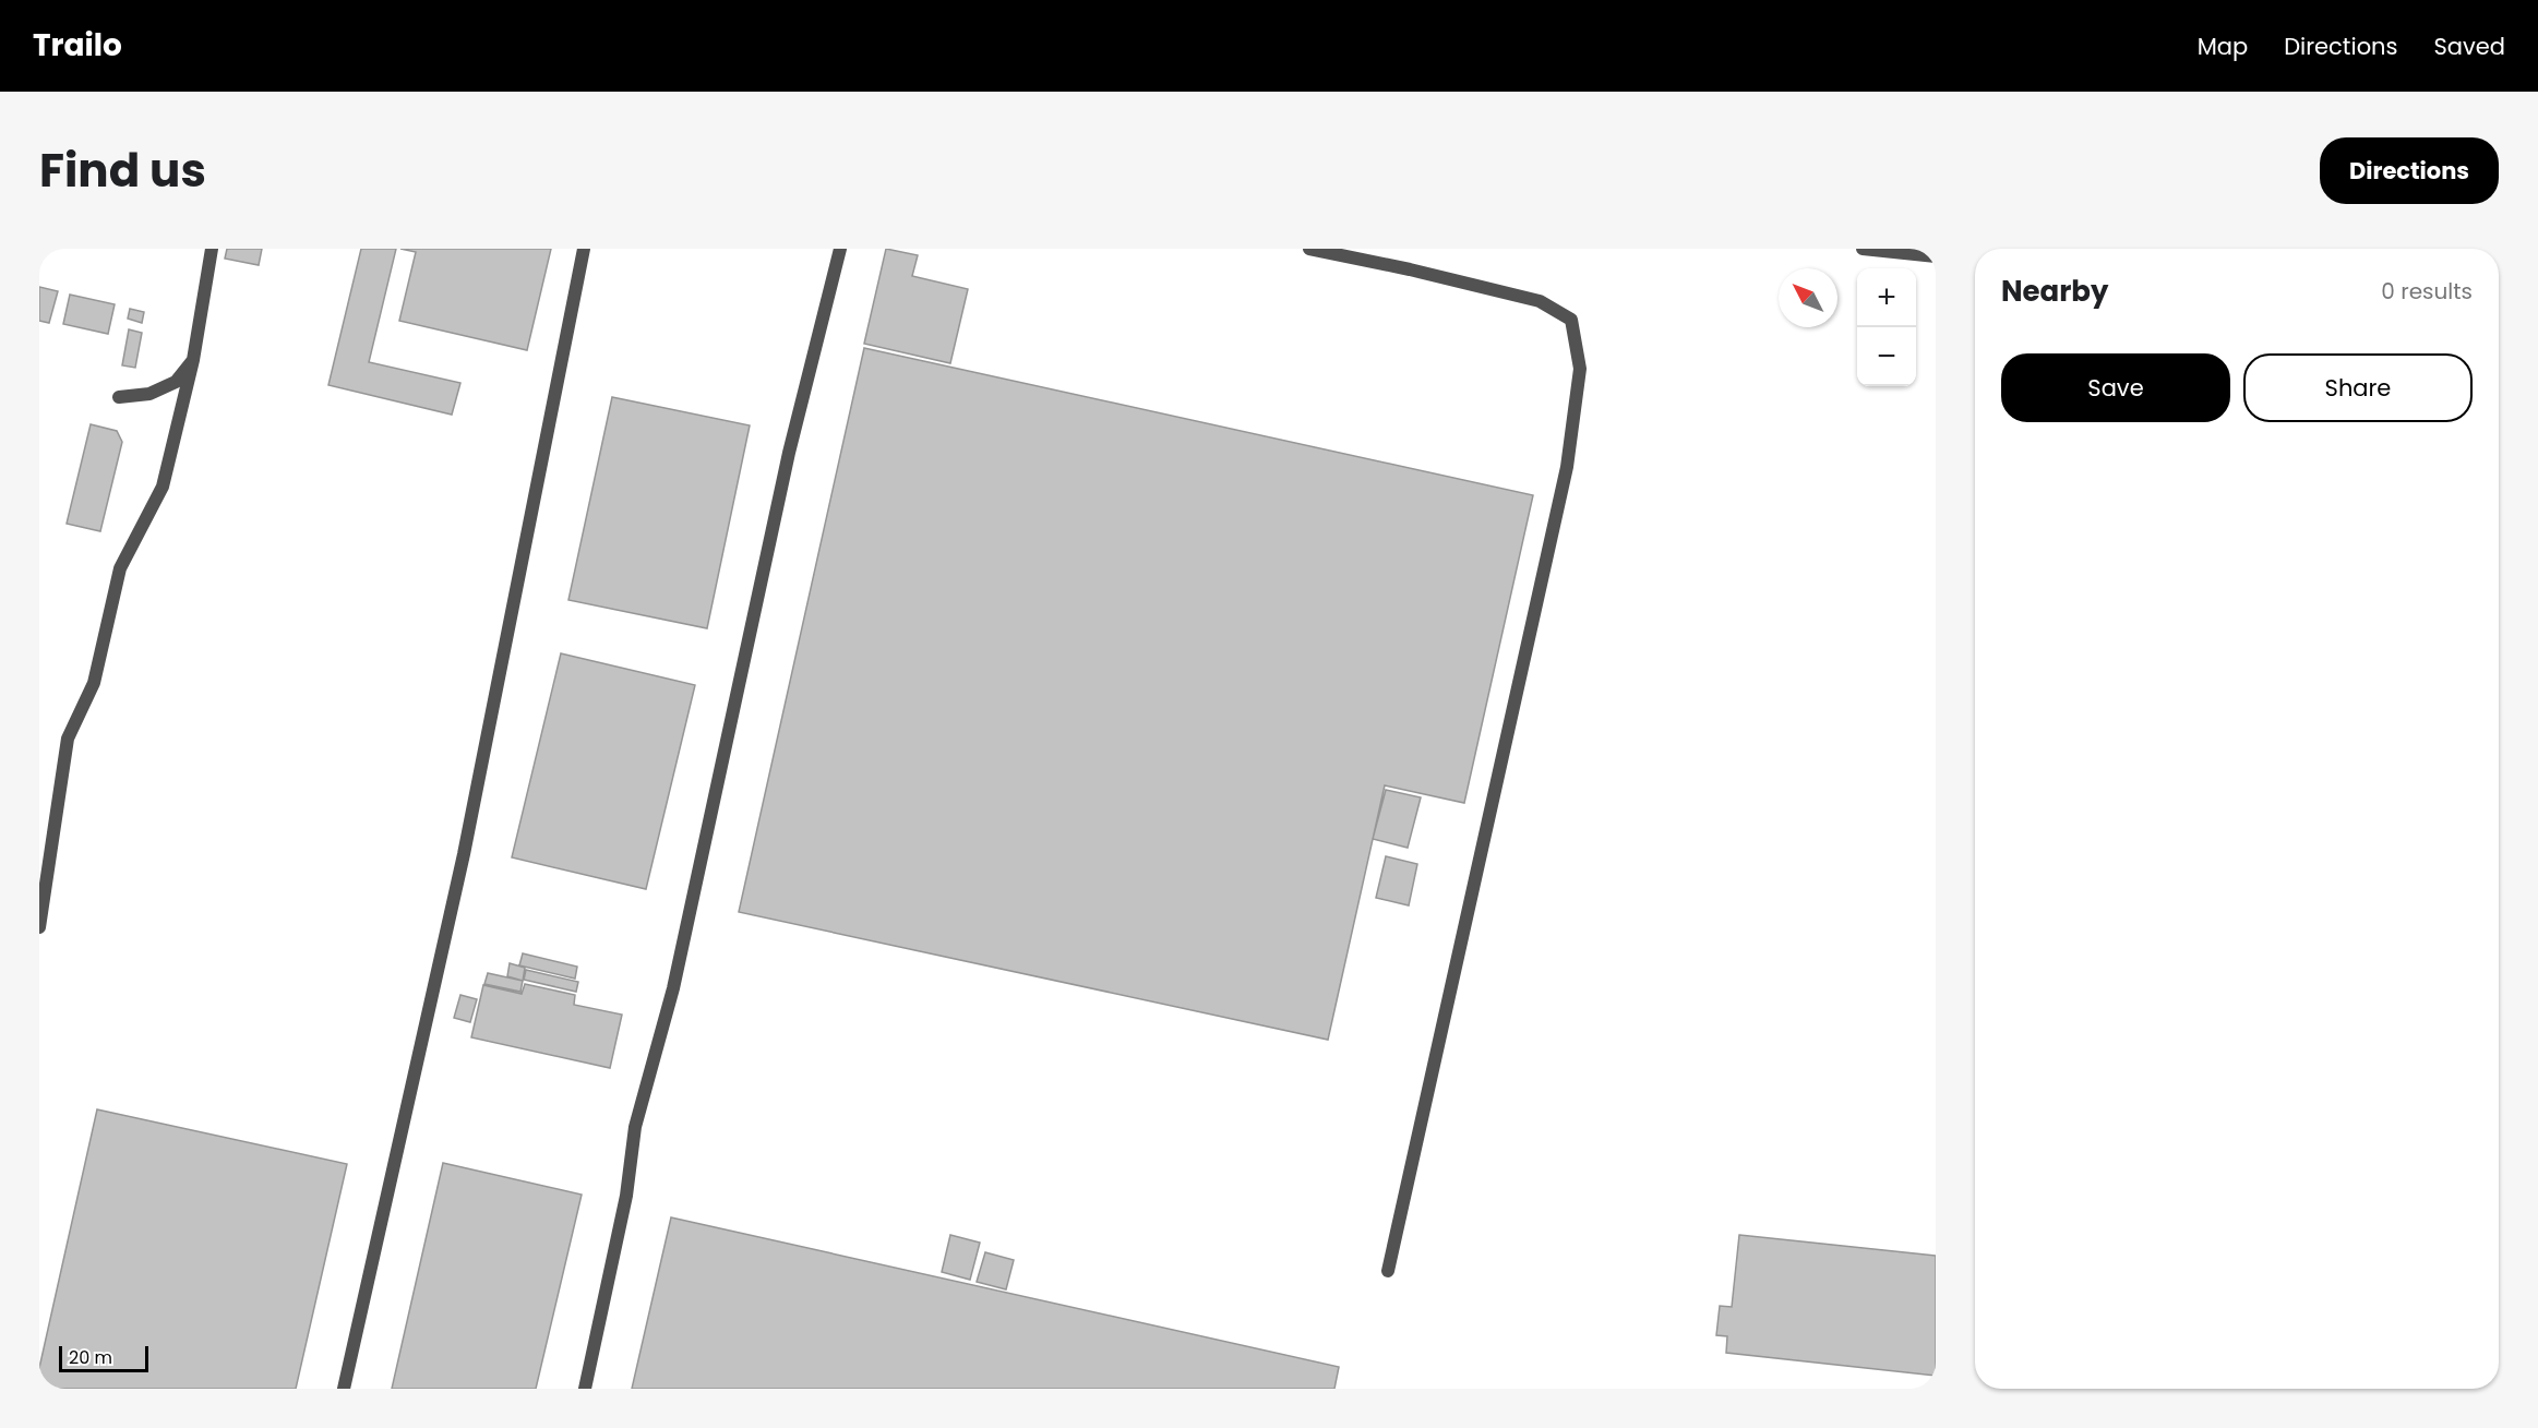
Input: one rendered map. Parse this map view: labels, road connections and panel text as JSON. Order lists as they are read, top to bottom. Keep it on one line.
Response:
{"scale_bar":"20 m","north":"top left","page":{"header":"Trailo","nav":["Map","Directions","Saved"],"title":"Find us","buttons":["Directions",["Save","Share"]],"heading":["Nearby","0 results"],"map_buttons":["+","−"],"scale":"20 m"}}
